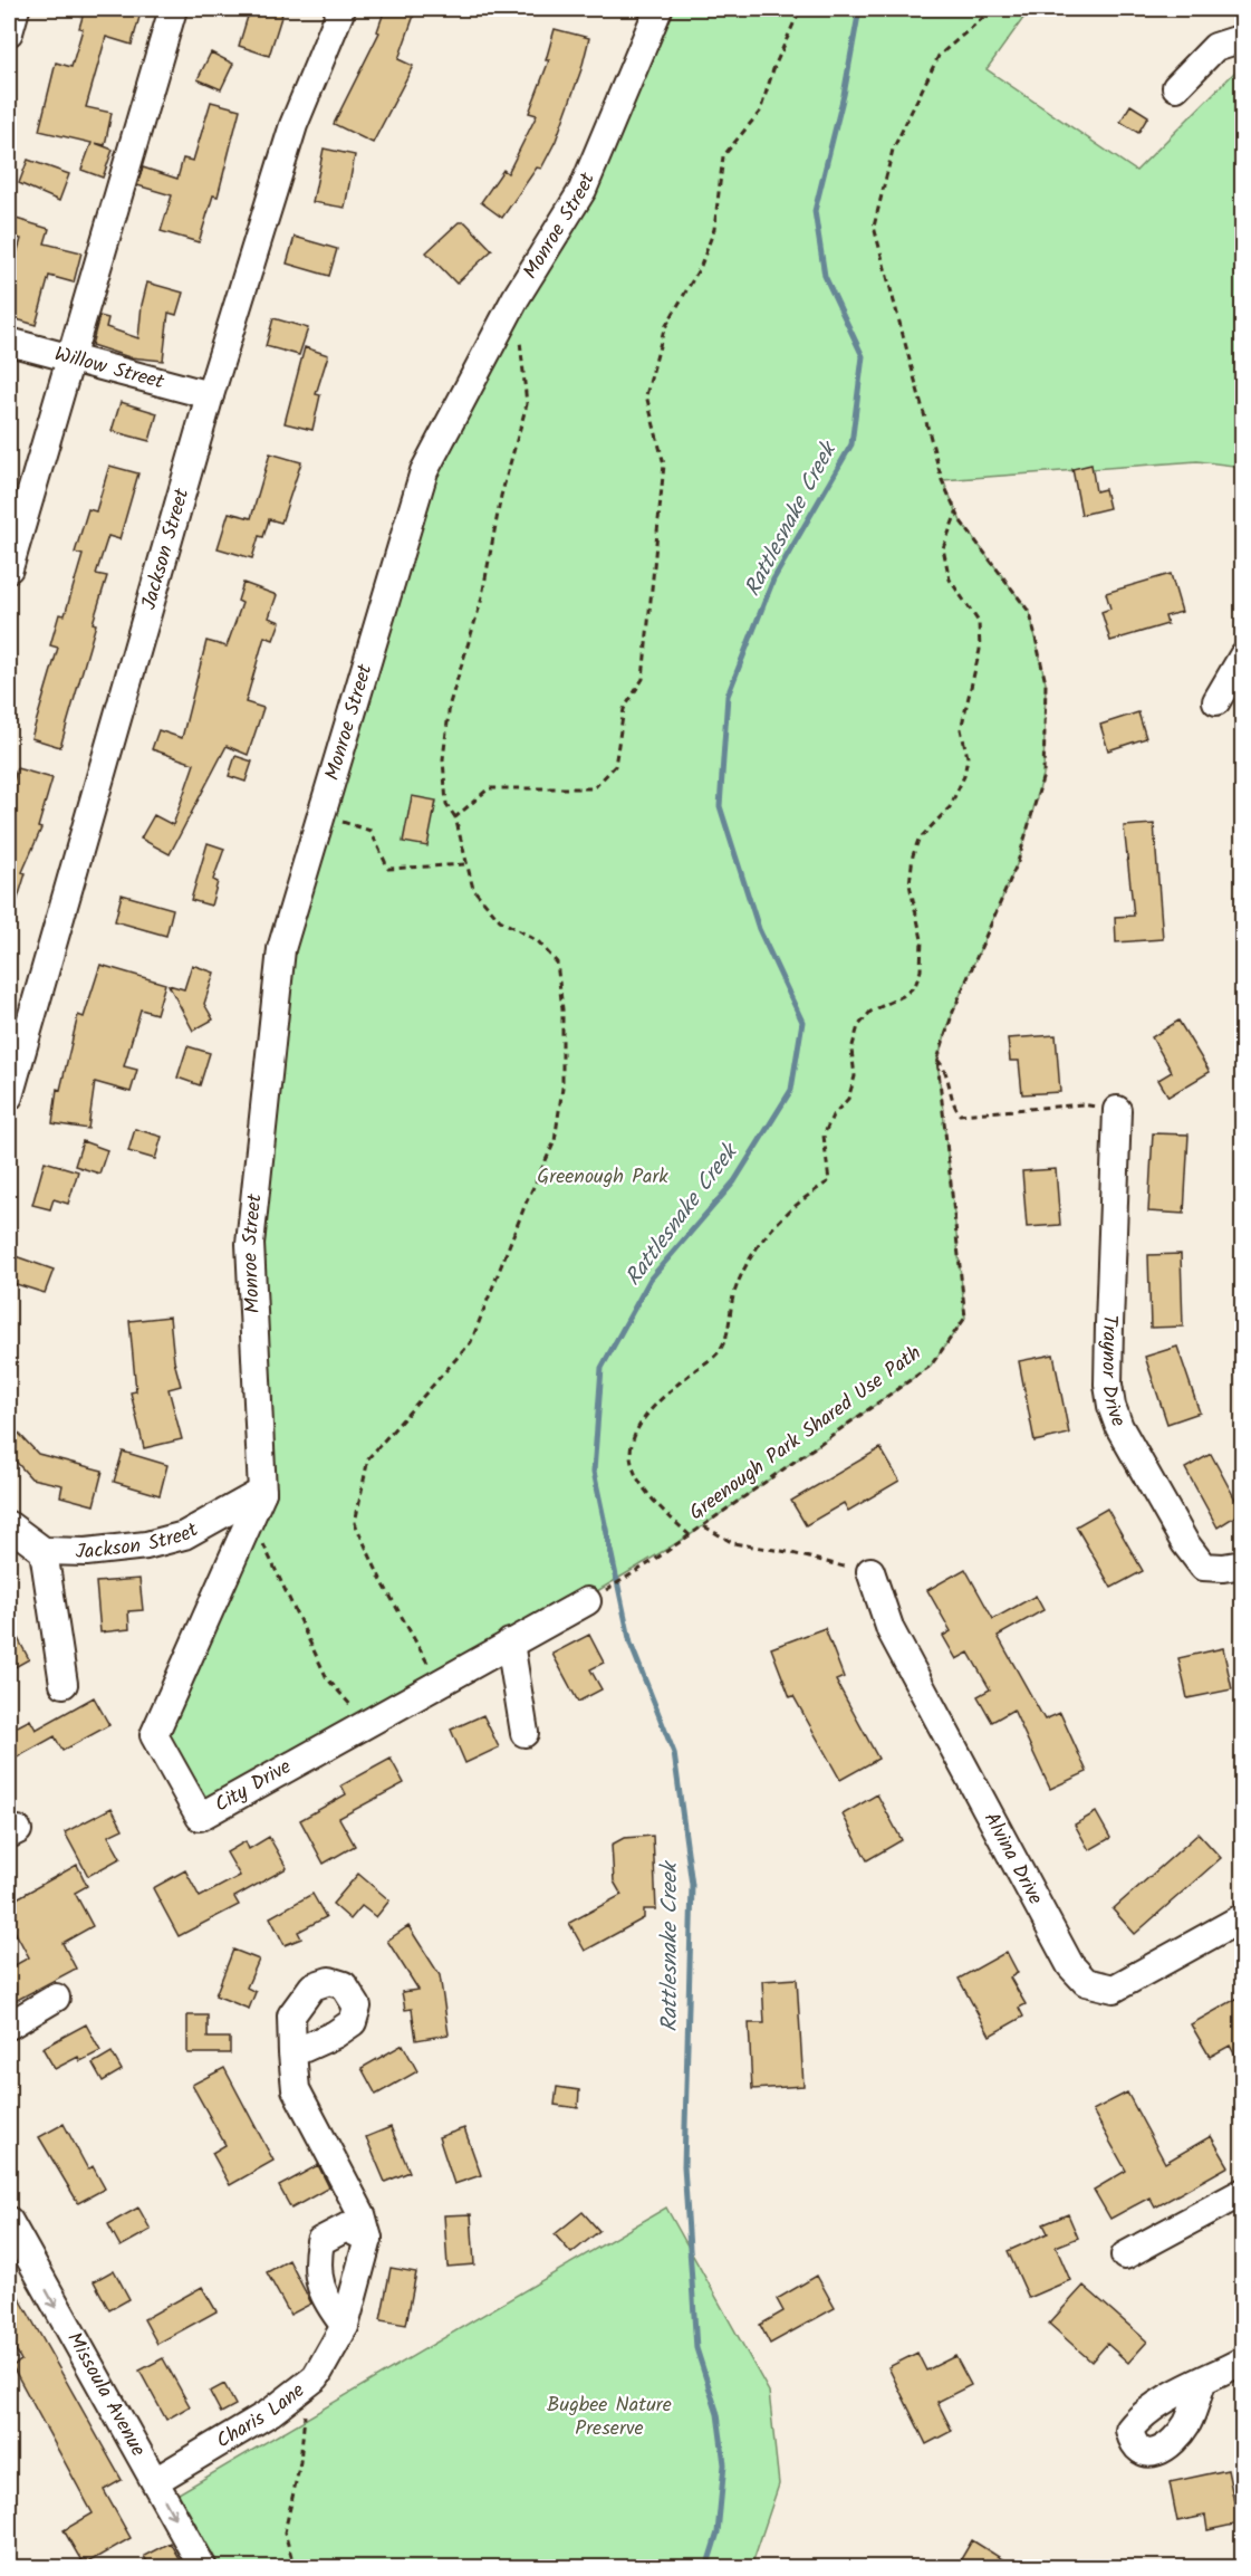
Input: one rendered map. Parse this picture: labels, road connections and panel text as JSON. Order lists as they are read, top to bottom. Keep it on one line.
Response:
{"streets":{"street":["Monroe Street","Willow Street","Jackson Street","Traynor Drive","City Drive","Alvina Drive","Missoula Avenue","Charis Lane"],"path":["Greenough Park Shared Use Path"]},"crossings":[["Monroe Street","Jackson Street"],["Monroe Street","City Drive"],["Willow Street","Jackson Street"],["Jackson Street","City Drive"],["Greenough Park Shared Use Path","City Drive"],["Missoula Avenue","Charis Lane"]],"one_way":["Missoula Avenue"],"water":["Rattlesnake Creek"],"parks":["Greenough Park","Bugbee Nature Preserve"]}
